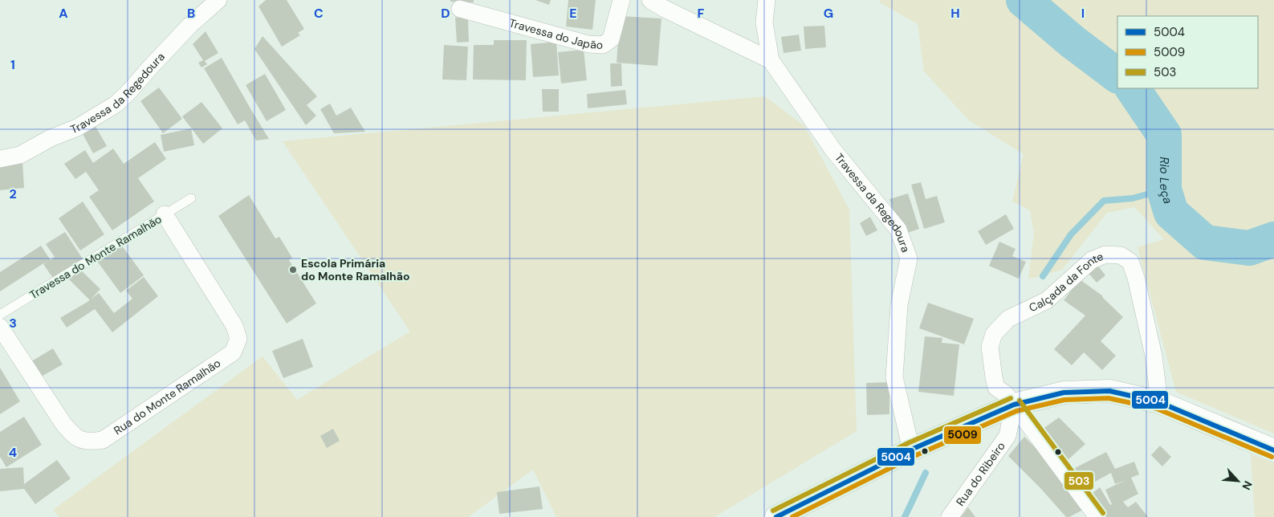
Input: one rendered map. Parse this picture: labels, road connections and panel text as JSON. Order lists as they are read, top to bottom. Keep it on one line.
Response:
{"streets":{"street":["Travessa do Japão","Travessa da Regedoura","Calçada da Fonte","Rua do Monte Ramalhão","Rua do Ribeiro"],"lane":["Travessa do Monte Ramalhão"]},"crossings":[["Travessa do Monte Ramalhão","Rua do Monte Ramalhão"],["Calçada da Fonte","Rua do Ribeiro"]],"water":["Rio Leça"],"places":["Escola Primária do Monte Ramalhão"],"lines":["transit line 5004","transit line 5009","transit line 503"],"legend":["5004","5009","503"],"north":"bottom right","grid":{"columns":["A","B","C","D","E","F","G","H","I"],"rows":["1","2","3","4"]}}
